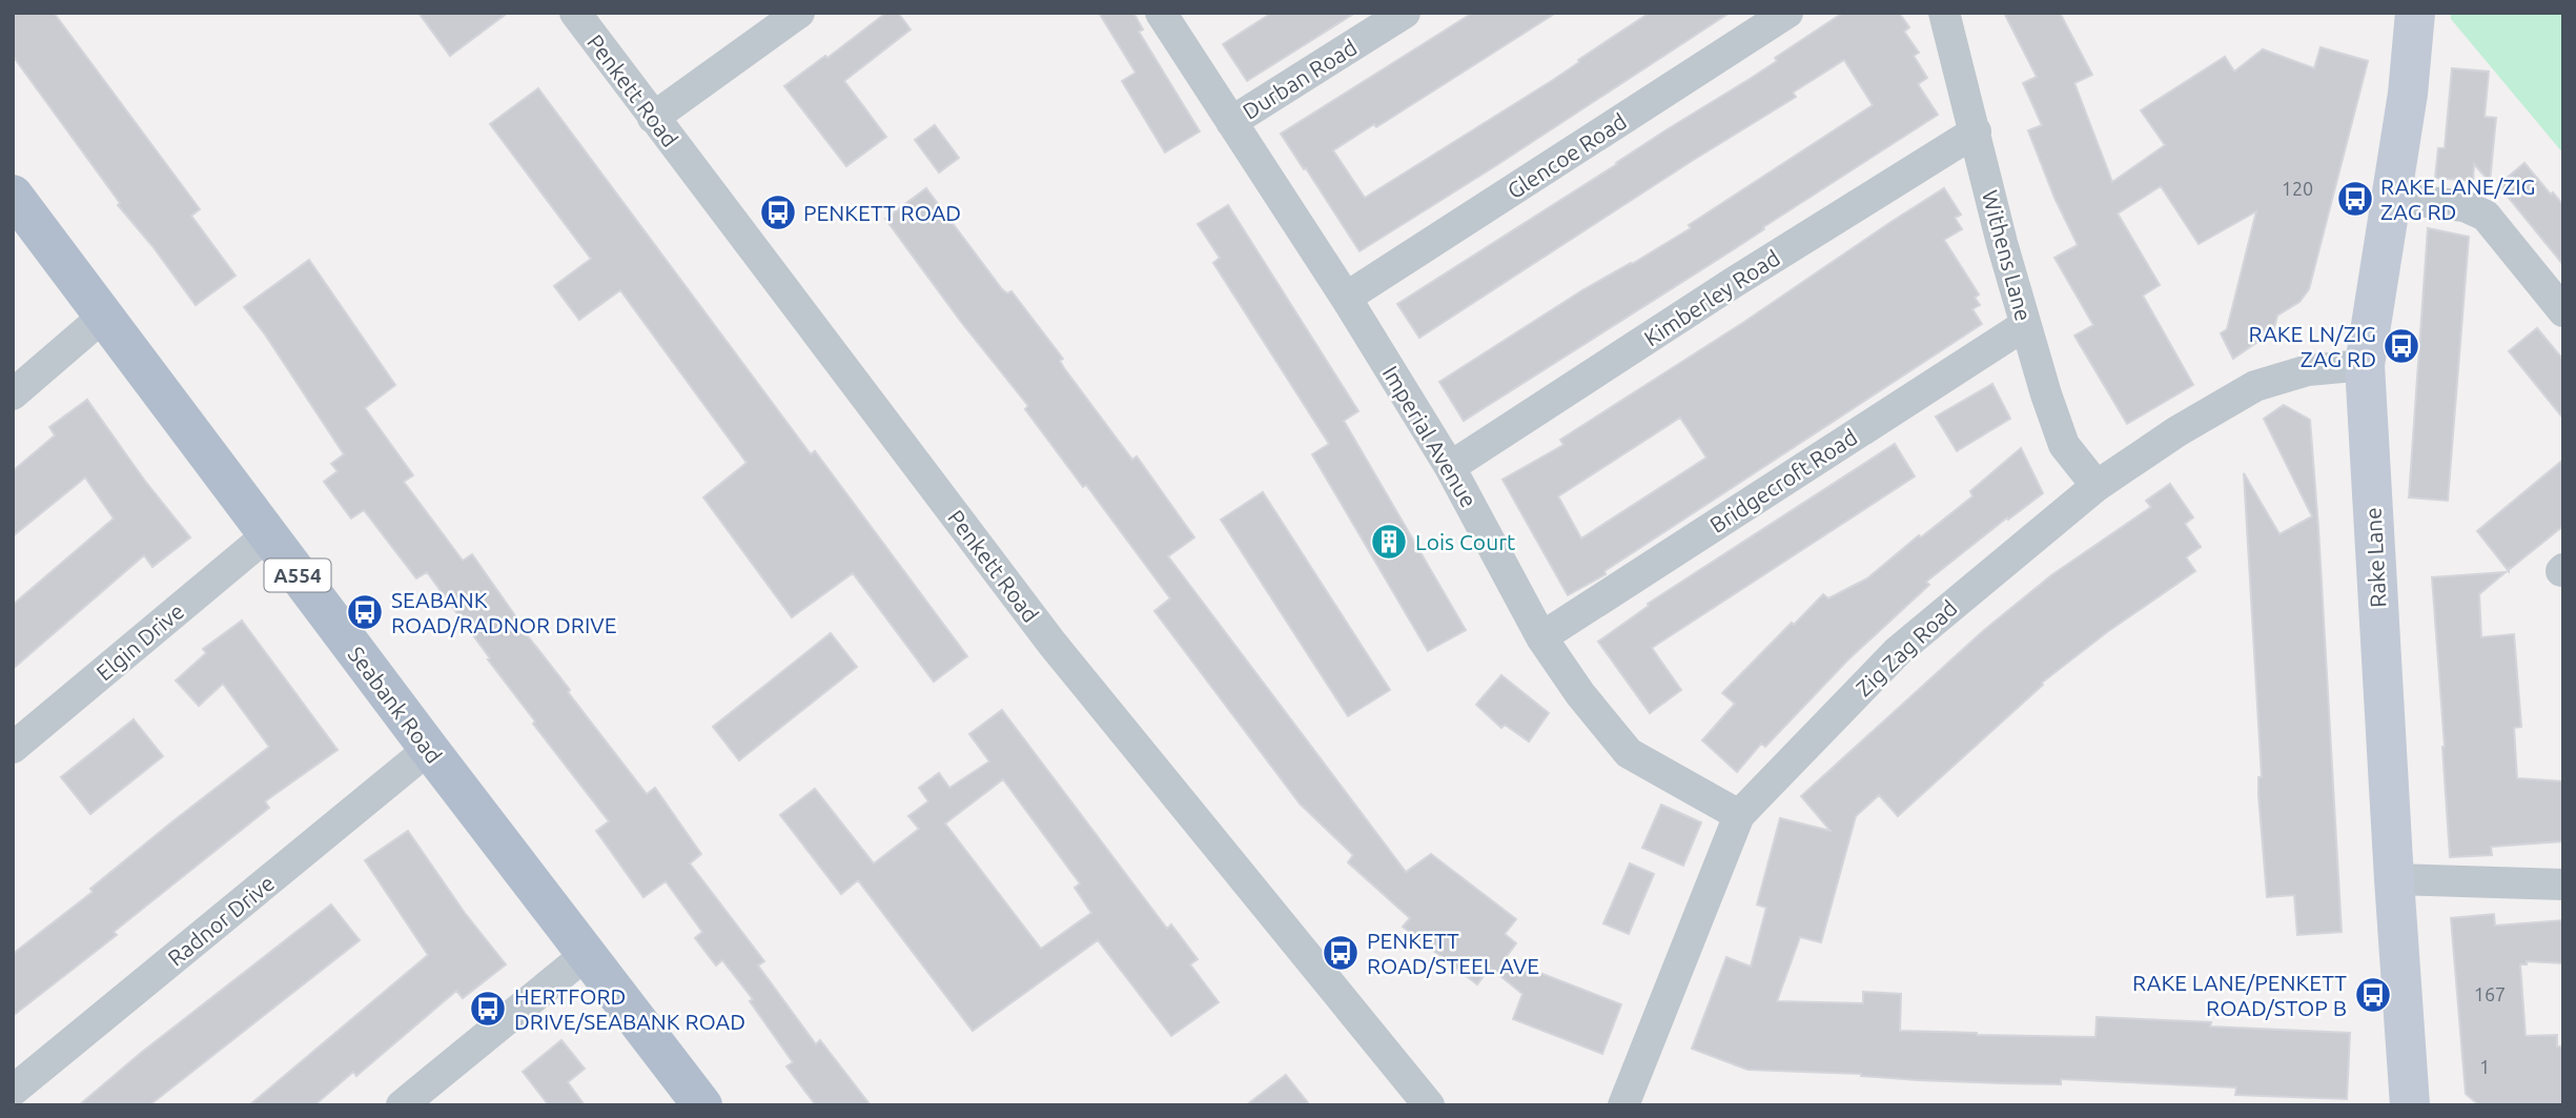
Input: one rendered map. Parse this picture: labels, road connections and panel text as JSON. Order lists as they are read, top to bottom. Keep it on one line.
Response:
{"streets":{"main road":["Rake Lane","A554","Seabank Road"],"street":["Durban Road","Penkett Road","Glencoe Road","Withens Lane","Kimberley Road","Imperial Avenue","Bridgecroft Road","Elgin Drive","Zig Zag Road","Radnor Drive"]},"crossings":[["Durban Road","Imperial Avenue"],["Glencoe Road","Imperial Avenue"],["Withens Lane","Kimberley Road"],["Withens Lane","Bridgecroft Road"],["Withens Lane","Zig Zag Road"],["Kimberley Road","Imperial Avenue"],["Imperial Avenue","Bridgecroft Road"],["Imperial Avenue","Zig Zag Road"],["Rake Lane","Zig Zag Road"],["Elgin Drive","Seabank Road"],["Seabank Road","Radnor Drive"]],"places":{"bus stop":["RAKE LANE/ZIG ZAG RD","PENKETT ROAD","RAKE LN/ZIG ZAG RD","SEABANK ROAD/RADNOR DRIVE","PENKETT ROAD/STEEL AVE","RAKE LANE/PENKETT ROAD/STOP B","HERTFORD DRIVE/SEABANK ROAD"],"building":["Lois Court"]},"house_numbers":["120","167","1"]}
